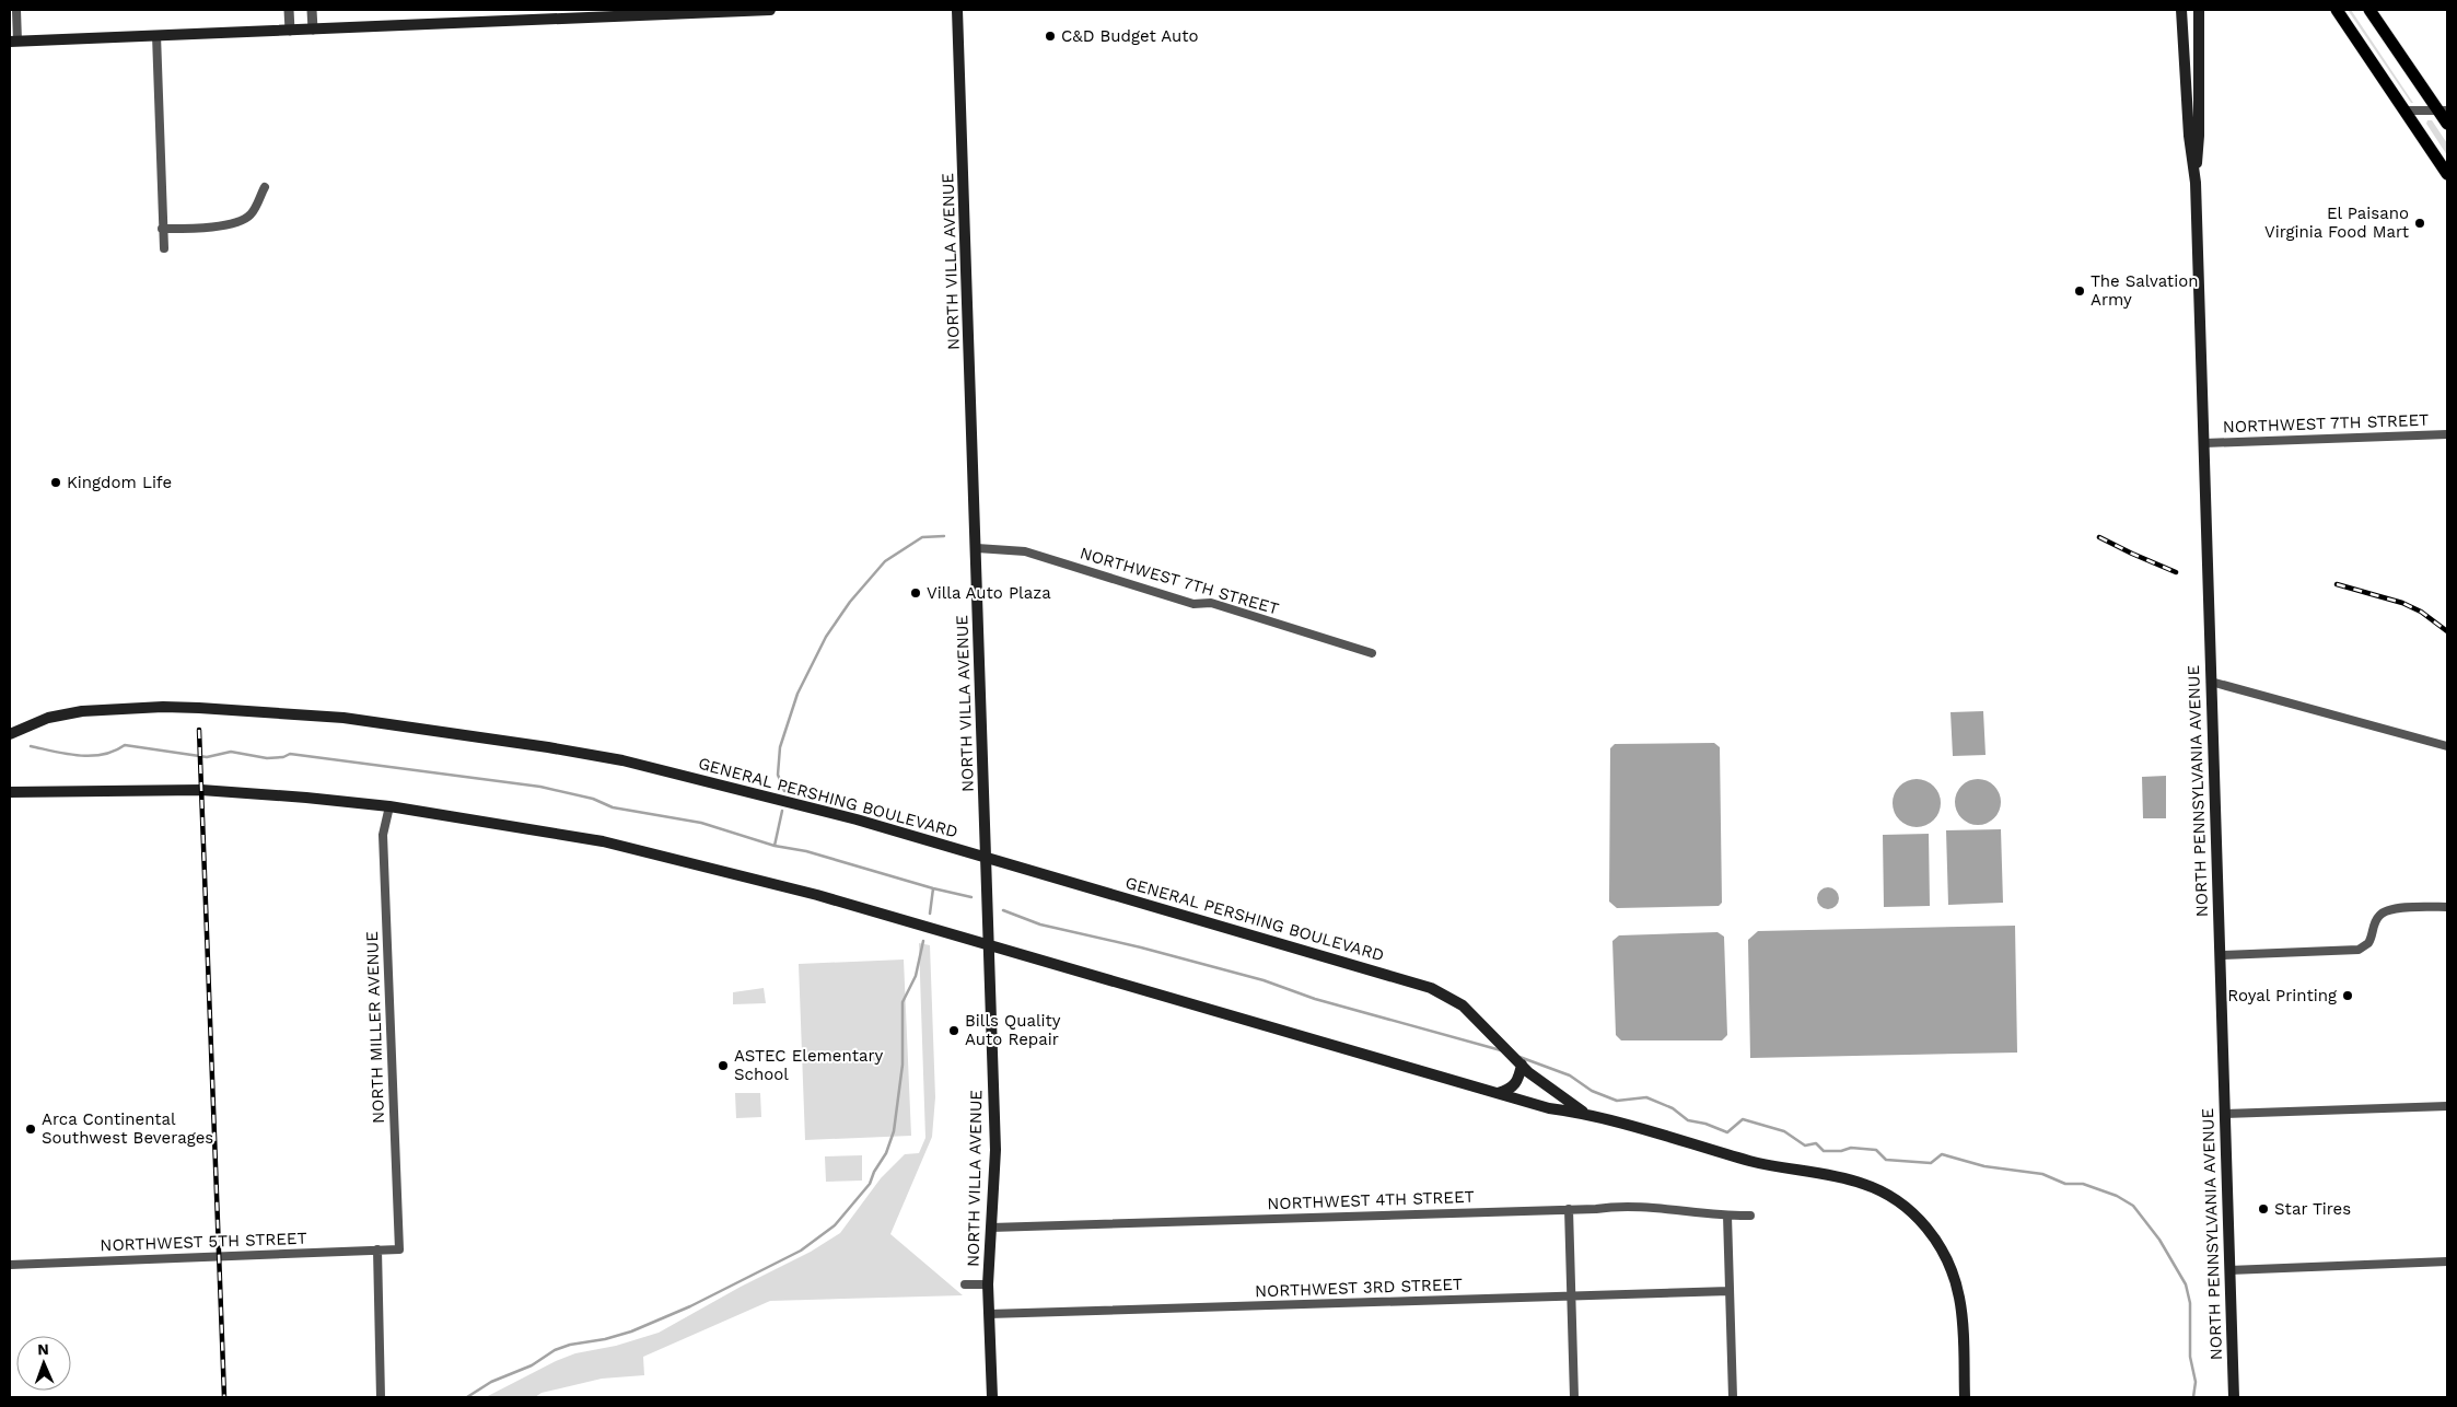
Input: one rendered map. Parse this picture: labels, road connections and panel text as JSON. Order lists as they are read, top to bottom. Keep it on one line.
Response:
{"streets":{"main road":["NORTH VILLA AVENUE","NORTH PENNSYLVANIA AVENUE","GENERAL PERSHING BOULEVARD"],"street":["NORTHWEST 7TH STREET","NORTH MILLER AVENUE","NORTHWEST 4TH STREET","NORTHWEST 5TH STREET","NORTHWEST 3RD STREET"]},"crossings":[["NORTH VILLA AVENUE","NORTHWEST 7TH STREET"],["NORTH VILLA AVENUE","GENERAL PERSHING BOULEVARD"],["NORTH VILLA AVENUE","NORTHWEST 4TH STREET"],["NORTH VILLA AVENUE","NORTHWEST 3RD STREET"],["NORTHWEST 7TH STREET","NORTH PENNSYLVANIA AVENUE"],["GENERAL PERSHING BOULEVARD","NORTH MILLER AVENUE"],["NORTH MILLER AVENUE","NORTHWEST 5TH STREET"]],"places":["C&D Budget Auto","El Paisano Virginia Food Mart","The Salvation Army","Kingdom Life","Villa Auto Plaza","Royal Printing","Bills Quality Auto Repair","ASTEC Elementary School","Arca Continental Southwest Beverages","Star Tires"],"north":"top"}
